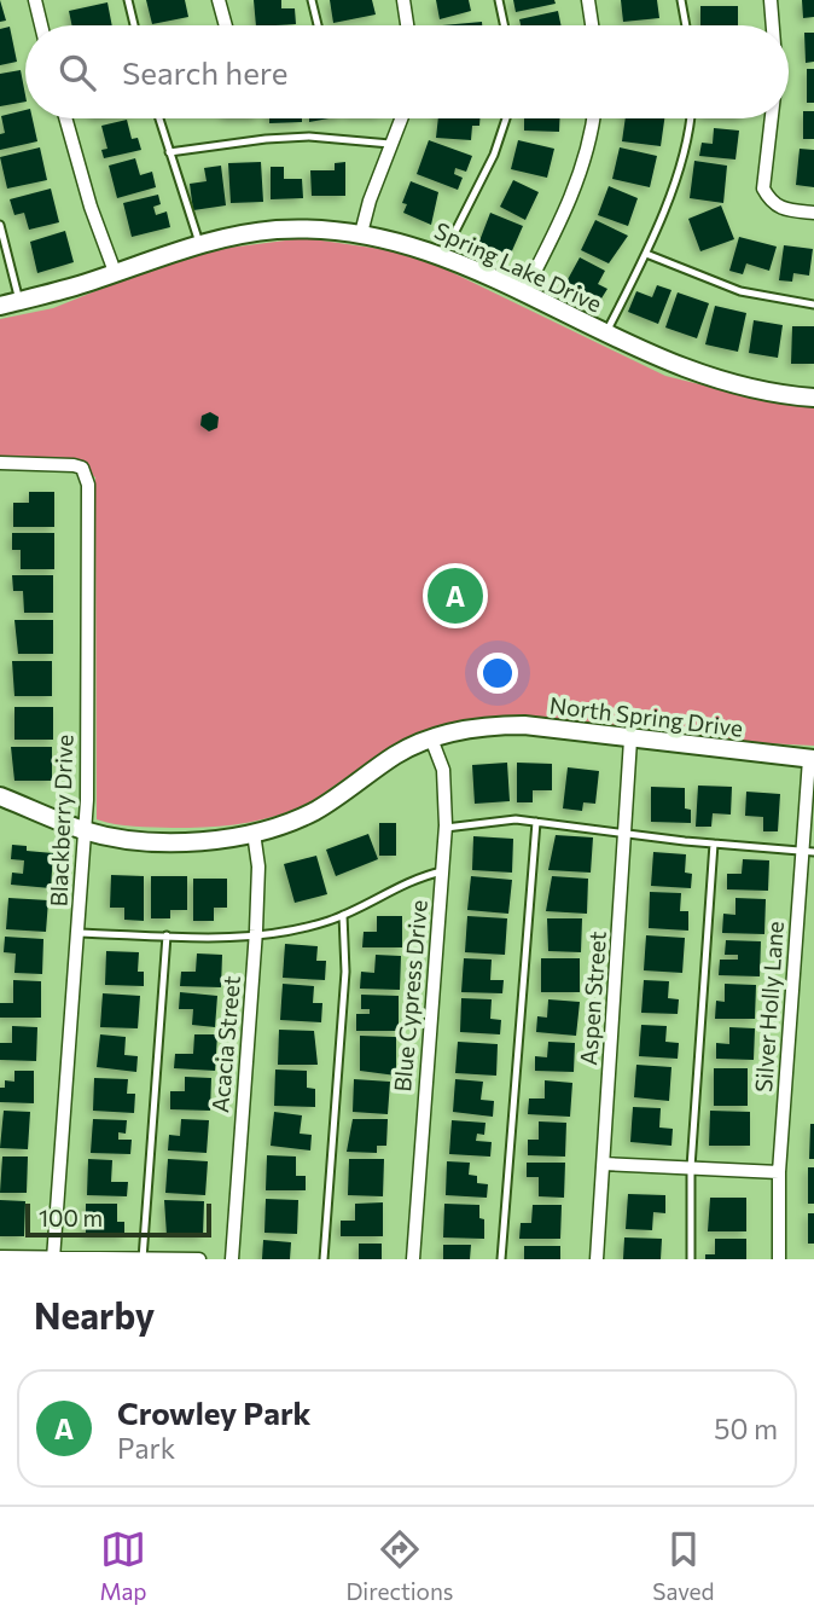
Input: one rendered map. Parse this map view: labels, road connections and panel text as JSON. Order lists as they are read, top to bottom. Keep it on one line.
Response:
{"streets":{"street":["Spring Lake Drive","North Spring Drive","Blackberry Drive","Blue Cypress Drive","Aspen Street","Silver Holly Lane","Acacia Street"]},"crossings":[["North Spring Drive","Blackberry Drive"],["North Spring Drive","Blue Cypress Drive"],["North Spring Drive","Aspen Street"],["North Spring Drive","Silver Holly Lane"],["North Spring Drive","Acacia Street"]],"scale_bar":"100 m","page":{"search":"Search here","pins":"A","scale":"100 m","heading":"Nearby","list":[{"mark":"A","name":"Crowley Park","note":"Park","value":"50 m"}],"nav":["Map","Directions","Saved"]}}
